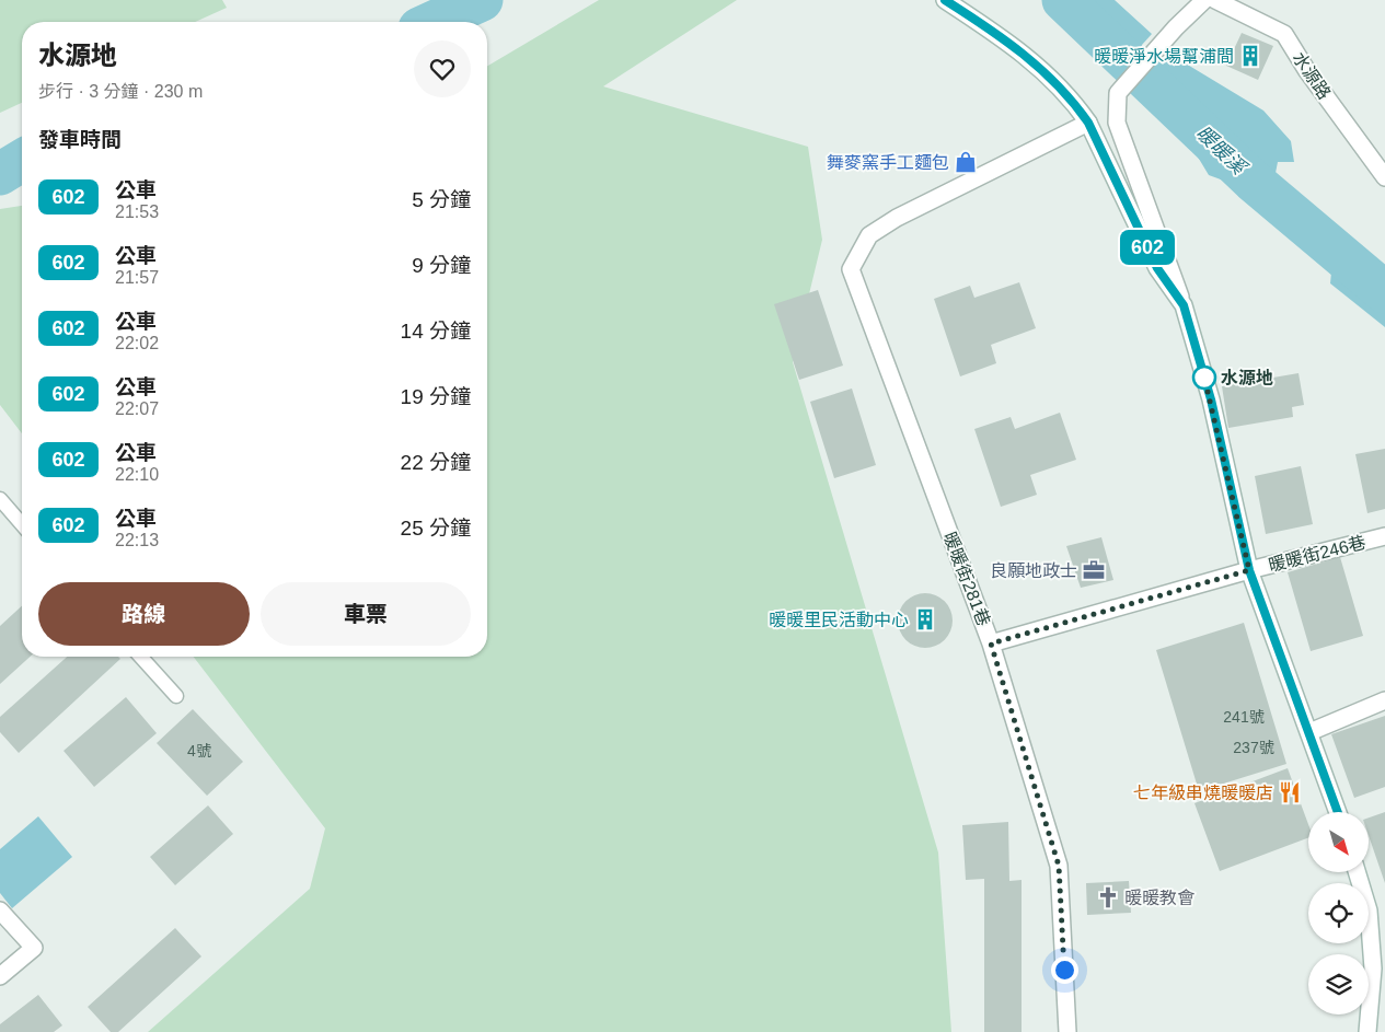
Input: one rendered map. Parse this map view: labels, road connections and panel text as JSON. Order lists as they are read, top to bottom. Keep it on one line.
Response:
{"streets":{"street":["水源路","暖暖街246巷","暖暖街281巷"]},"crossings":[["暖暖街246巷","暖暖街281巷"]],"water":["暖暖溪"],"places":{"building":["暖暖淨水場幫浦間","暖暖里民活動中心"],"shop":["舞麥窯手工麵包"],"other":["水源地"],"office":["良願地政士"],"restaurant":["七年級串燒暖暖店"],"church":["暖暖教會"]},"lines":["bus line 602"],"house_numbers":["241號","237號","4號"],"north":"bottom right","page":{"on_map":"602","heading":[["水源地","步行 · 3 分鐘 · 230 m"],"發車時間"],"list":[{"mark":"602","name":"公車","note":"21:53","value":"5 分鐘"},{"mark":"602","name":"公車","note":"21:57","value":"9 分鐘"},{"mark":"602","name":"公車","note":"22:02","value":"14 分鐘"},{"mark":"602","name":"公車","note":"22:07","value":"19 分鐘"},{"mark":"602","name":"公車","note":"22:10","value":"22 分鐘"},{"mark":"602","name":"公車","note":"22:13","value":"25 分鐘"}],"buttons":["路線","車票"]}}
